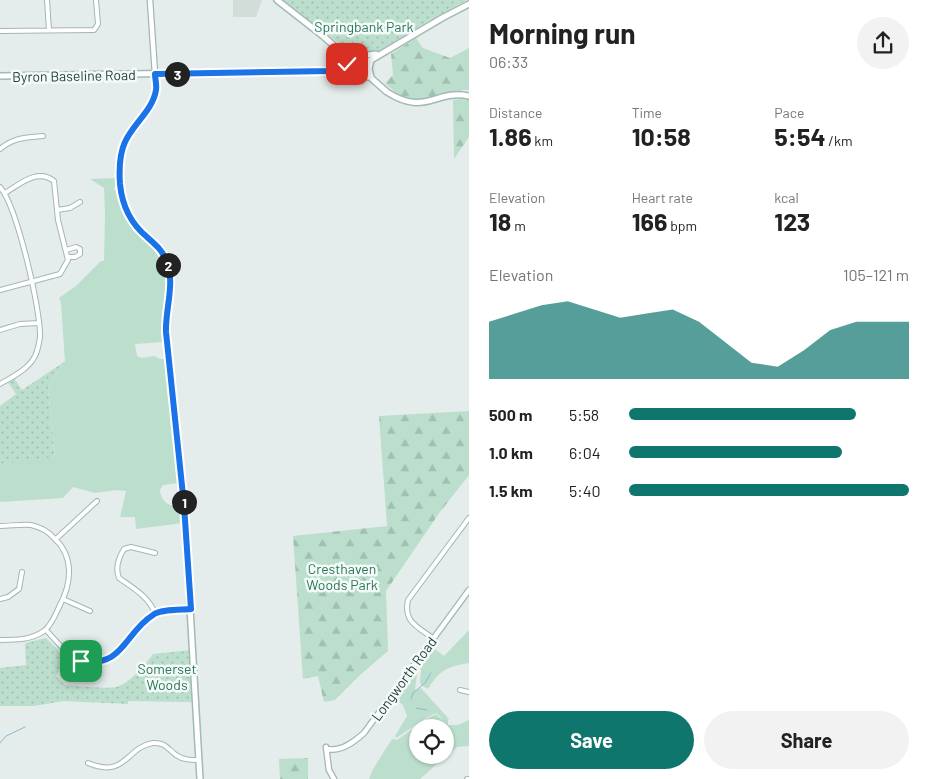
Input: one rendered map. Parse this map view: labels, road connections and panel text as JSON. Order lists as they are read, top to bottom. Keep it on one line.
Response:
{"streets":{"main road":["Byron Baseline Road"],"street":["Longworth Road"]},"parks":["Springbank Park","Cresthaven Woods Park","Somerset Woods"],"page":{"heading":["Morning run","06:33"],"pins":["3","2","1"],"stats":[["Distance","1.86 km"],["Time","10:58"],["Pace","5:54 /km"],["Elevation","18 m"],["Heart rate","166 bpm"],["kcal","123"]],"chart":["Elevation","105–121 m"],"list":[{"name":"500 m","note":"5:58"},{"name":"1.0 km","note":"6:04"},{"name":"1.5 km","note":"5:40"}],"buttons":["Save","Share"]}}
